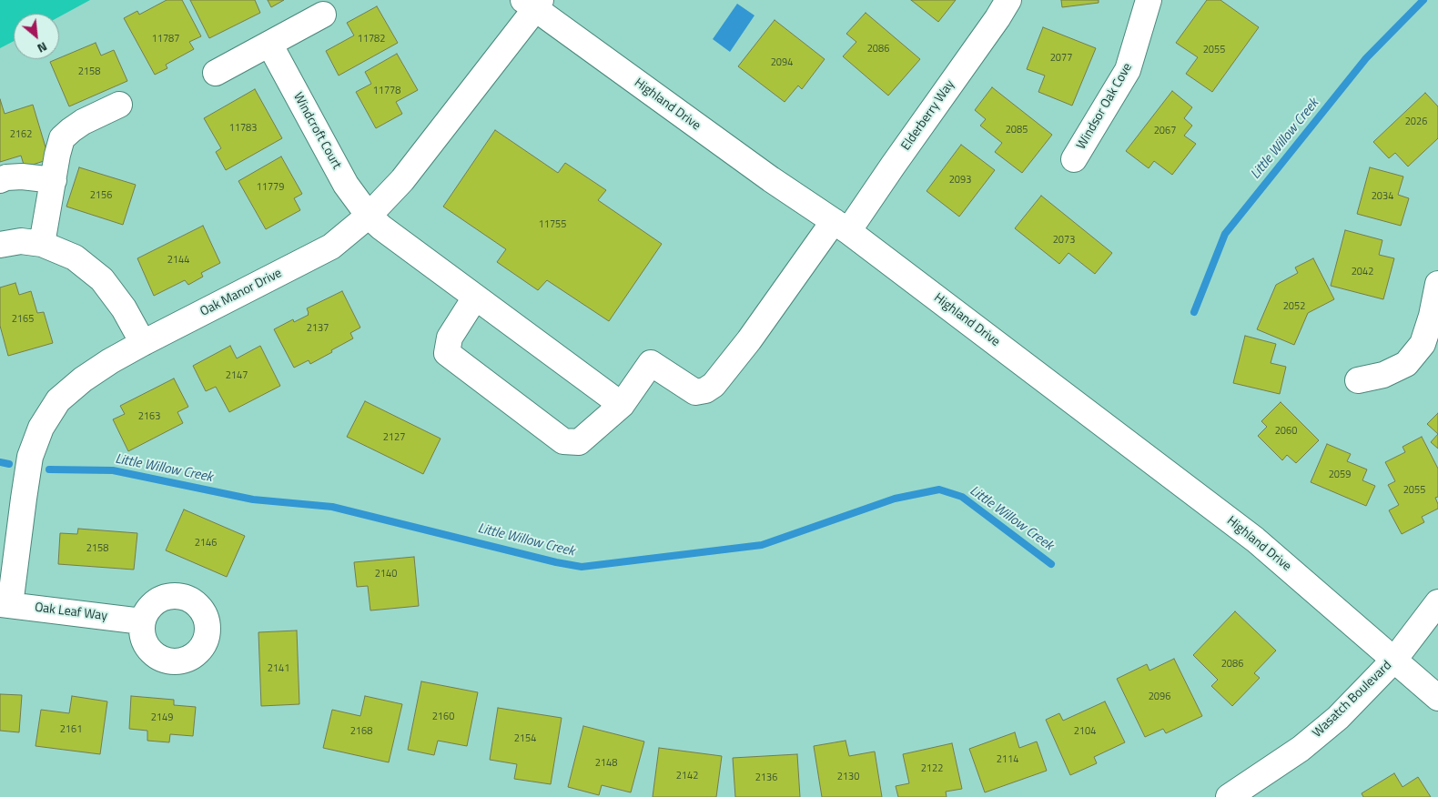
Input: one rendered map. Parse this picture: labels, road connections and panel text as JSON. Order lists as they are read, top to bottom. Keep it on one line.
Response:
{"streets":{"street":["Highland Drive","Windsor Oak Cove","Elderberry Way","Windcroft Court","Oak Manor Drive","Oak Leaf Way","Wasatch Boulevard"]},"crossings":[["Highland Drive","Elderberry Way"],["Highland Drive","Oak Manor Drive"],["Highland Drive","Wasatch Boulevard"],["Elderberry Way","Windcroft Court"],["Windcroft Court","Oak Manor Drive"],["Oak Manor Drive","Oak Leaf Way"]],"water":["Little Willow Creek"],"house_numbers":["11787","11782","2086","2055","2077","2094","2158","11778","2026","11783","2085","2067","2162","2093","11779","2156","2034","11755","2073","2144","2042","2052","2165","2137","2147","2163","2060","2127","2059","2055","2146","2158","2140","2086","2141","2096","2160","2149","2161","2168","2104","2154","2114","2148","2122","2142","2130","2136"],"north":"bottom right"}
